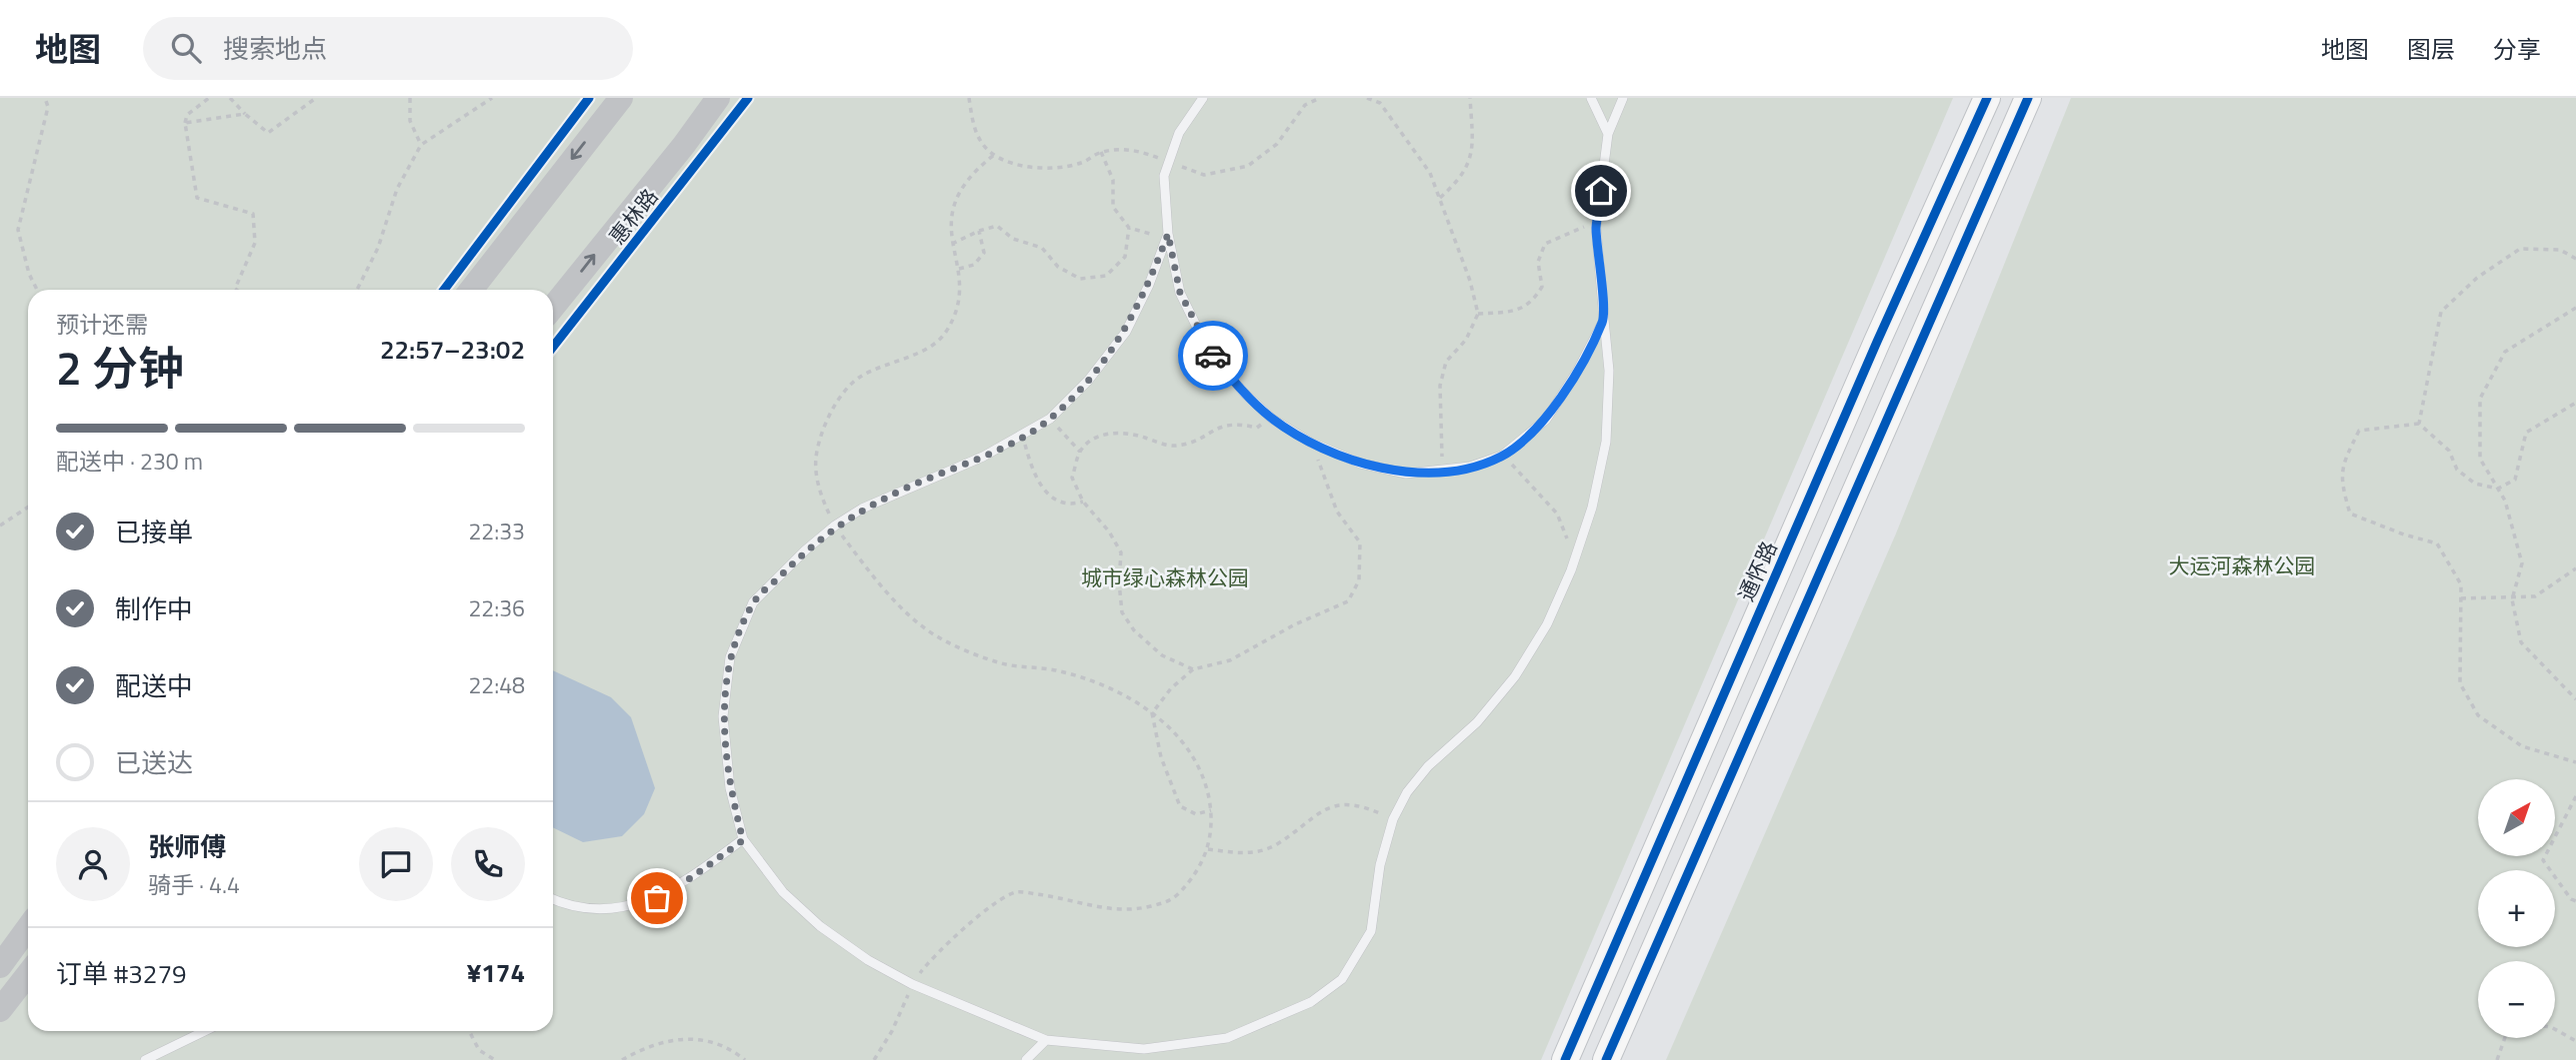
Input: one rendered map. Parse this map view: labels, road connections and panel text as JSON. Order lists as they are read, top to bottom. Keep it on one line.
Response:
{"streets":{"main road":["惠林路","通怀路"]},"parks":["大运河森林公园","城市绿心森林公园"],"north":"top right","page":{"header":"地图","search":"搜索地点","nav":["地图","图层","分享"],"heading":["2 分钟","预计还需","22:57–23:02"],"panel":["张师傅","骑手 · 4.4","订单 #3279","¥174"],"bar":"配送中 · 230 m","list":[["已接单","22:33"],["制作中","22:36"],["配送中","22:48"],"已送达"],"map_buttons":["+","−"]}}
